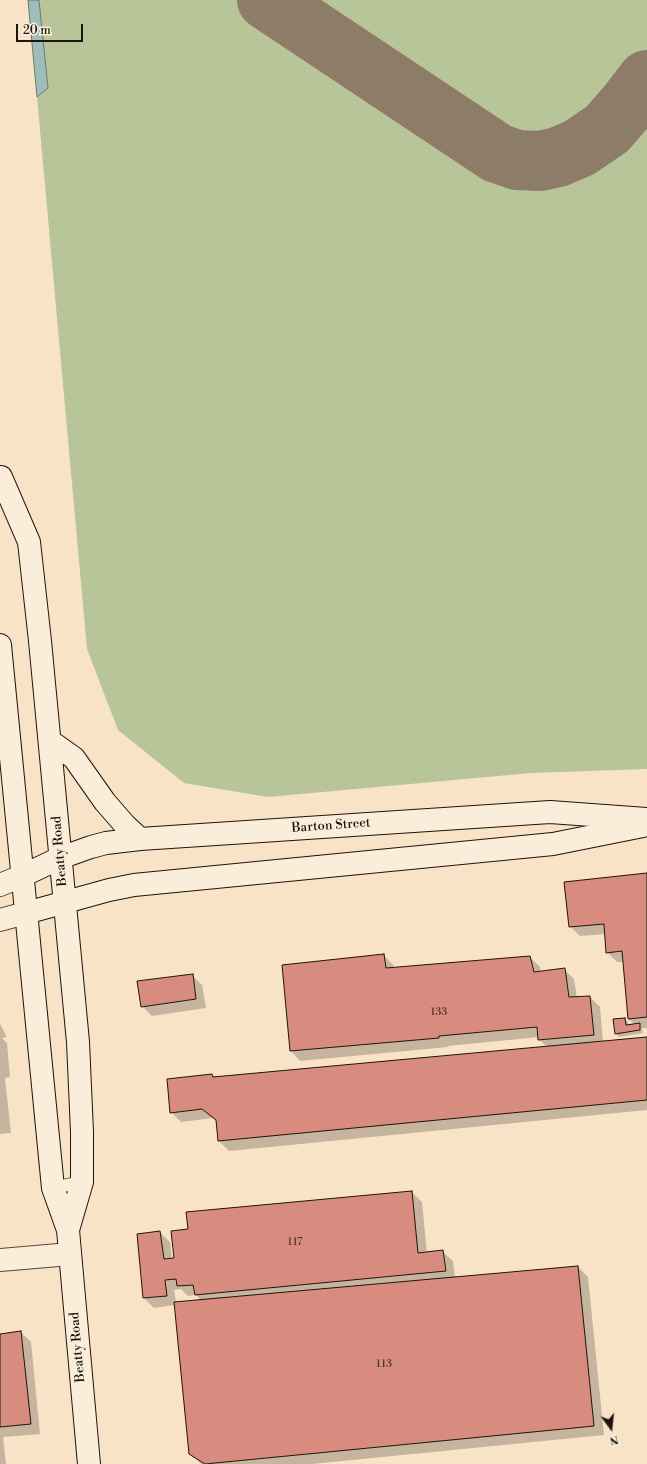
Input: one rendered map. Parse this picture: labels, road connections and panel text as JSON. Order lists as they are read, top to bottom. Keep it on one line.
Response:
{"streets":{"main road":["Barton Street","Beatty Road"]},"crossings":[["Barton Street","Beatty Road"]],"house_numbers":["133","117","113"],"scale_bar":"20 m","north":"bottom"}
